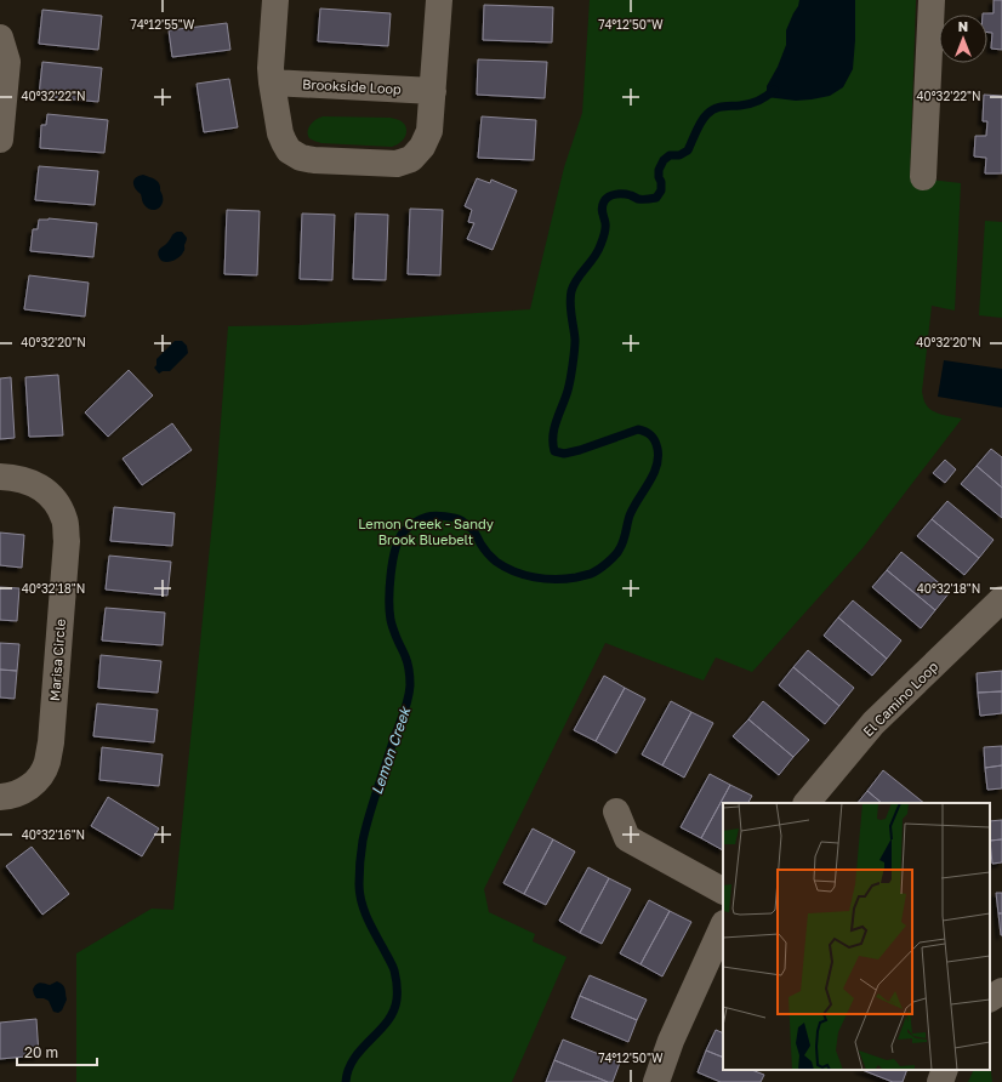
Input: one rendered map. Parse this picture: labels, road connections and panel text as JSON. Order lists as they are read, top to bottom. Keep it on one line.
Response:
{"streets":{"street":["Brookside Loop","Marisa Circle","El Camino Loop"]},"water":["Lemon Creek"],"parks":["Lemon Creek - Sandy Brook Bluebelt"],"scale_bar":"20 m","north":"top","coordinates":["74°12'55\"W","74°12'50\"W","40°32'22\"N","40°32'20\"N","40°32'18\"N","40°32'16\"N"]}
